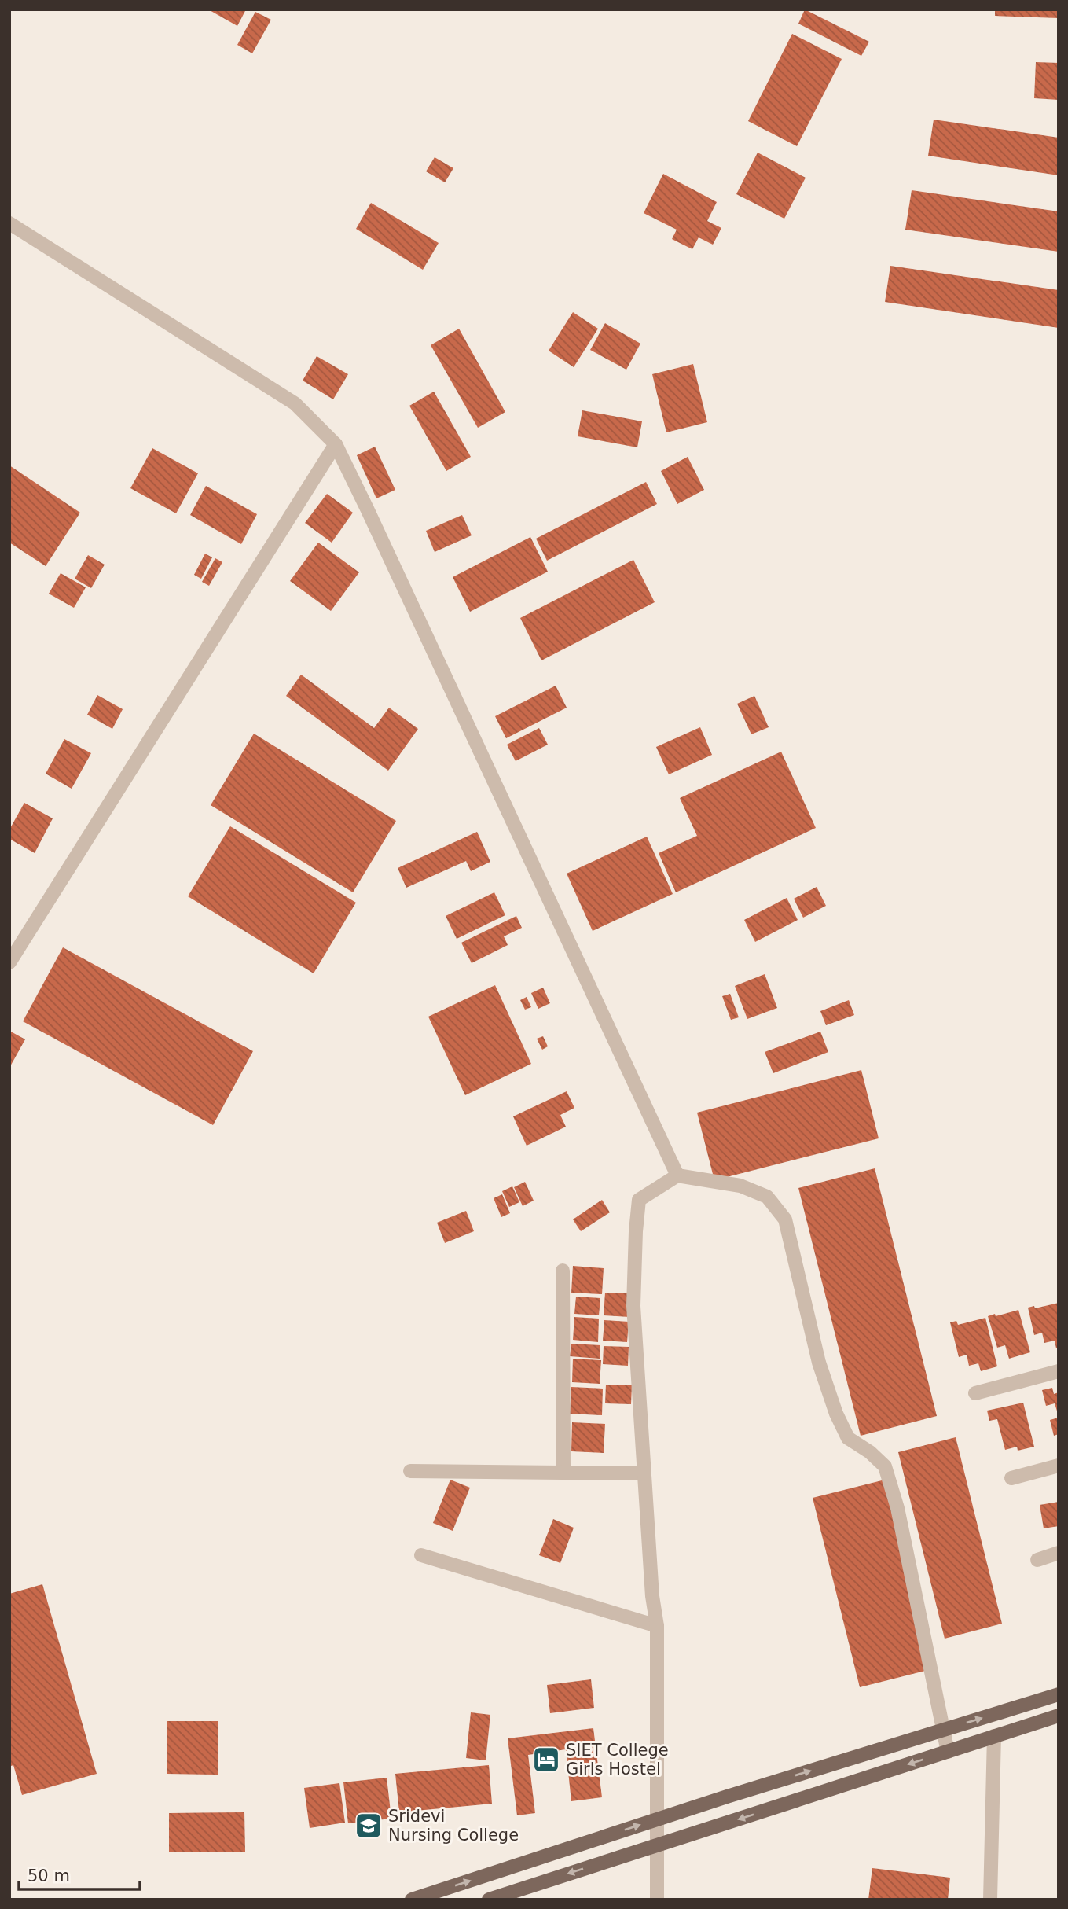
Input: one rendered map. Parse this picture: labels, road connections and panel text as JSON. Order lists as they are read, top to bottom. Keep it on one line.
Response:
{"places":{"hotel":["SIET College Girls Hostel"],"school or university":["Sridevi Nursing College"]},"scale_bar":"50 m"}
